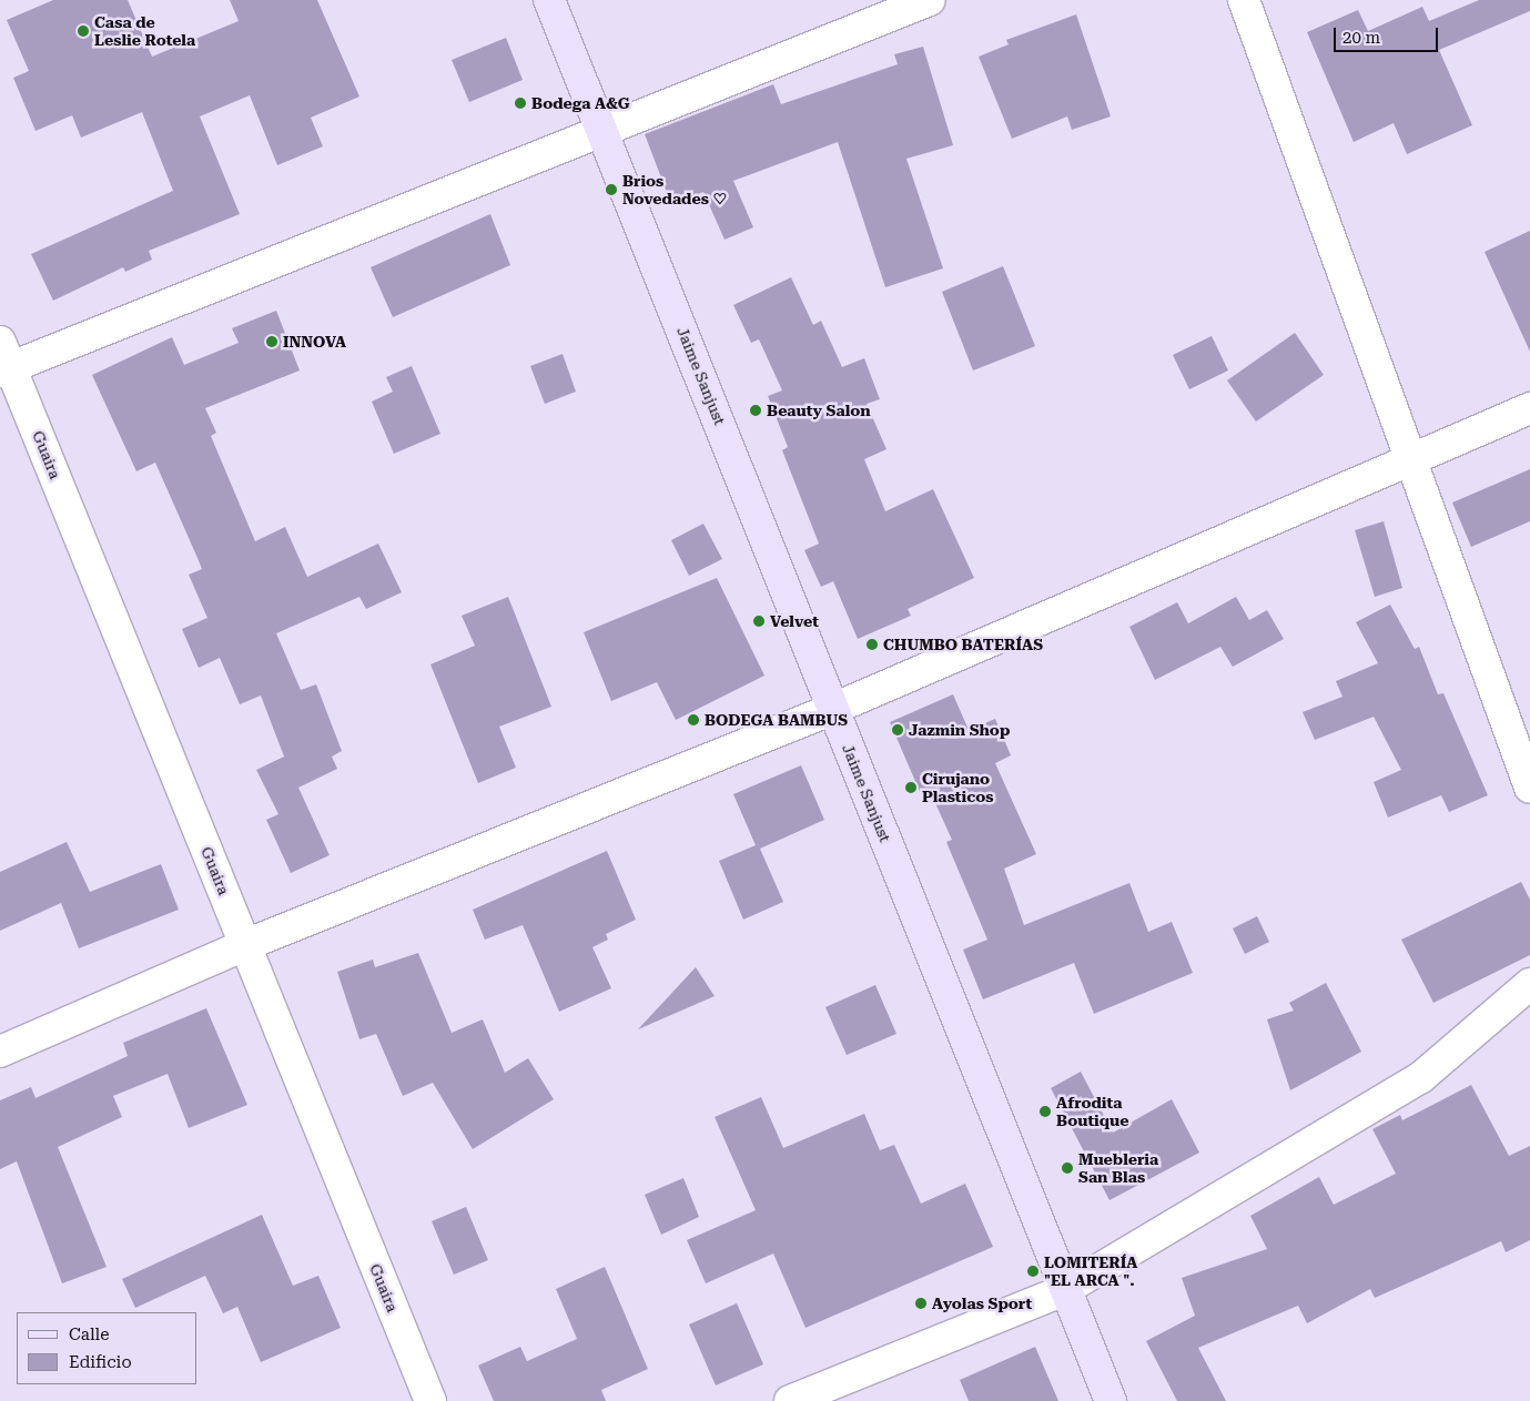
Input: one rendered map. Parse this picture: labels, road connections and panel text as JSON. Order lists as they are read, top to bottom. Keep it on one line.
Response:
{"streets":{"main road":["Jaime Sanjust"],"street":["Guaira"]},"places":["Casa de Leslie Rotela","Bodega A&G","Brios Novedades ♡","INNOVA","Beauty Salon","Velvet","CHUMBO BATERÍAS","BODEGA BAMBUS","Jazmin Shop","Cirujano Plasticos","Afrodita Boutique","Muebleria San Blas","LOMITERÍA \"EL ARCA \".","Ayolas Sport"],"legend":["Calle","Edificio"],"scale_bar":"20 m"}
